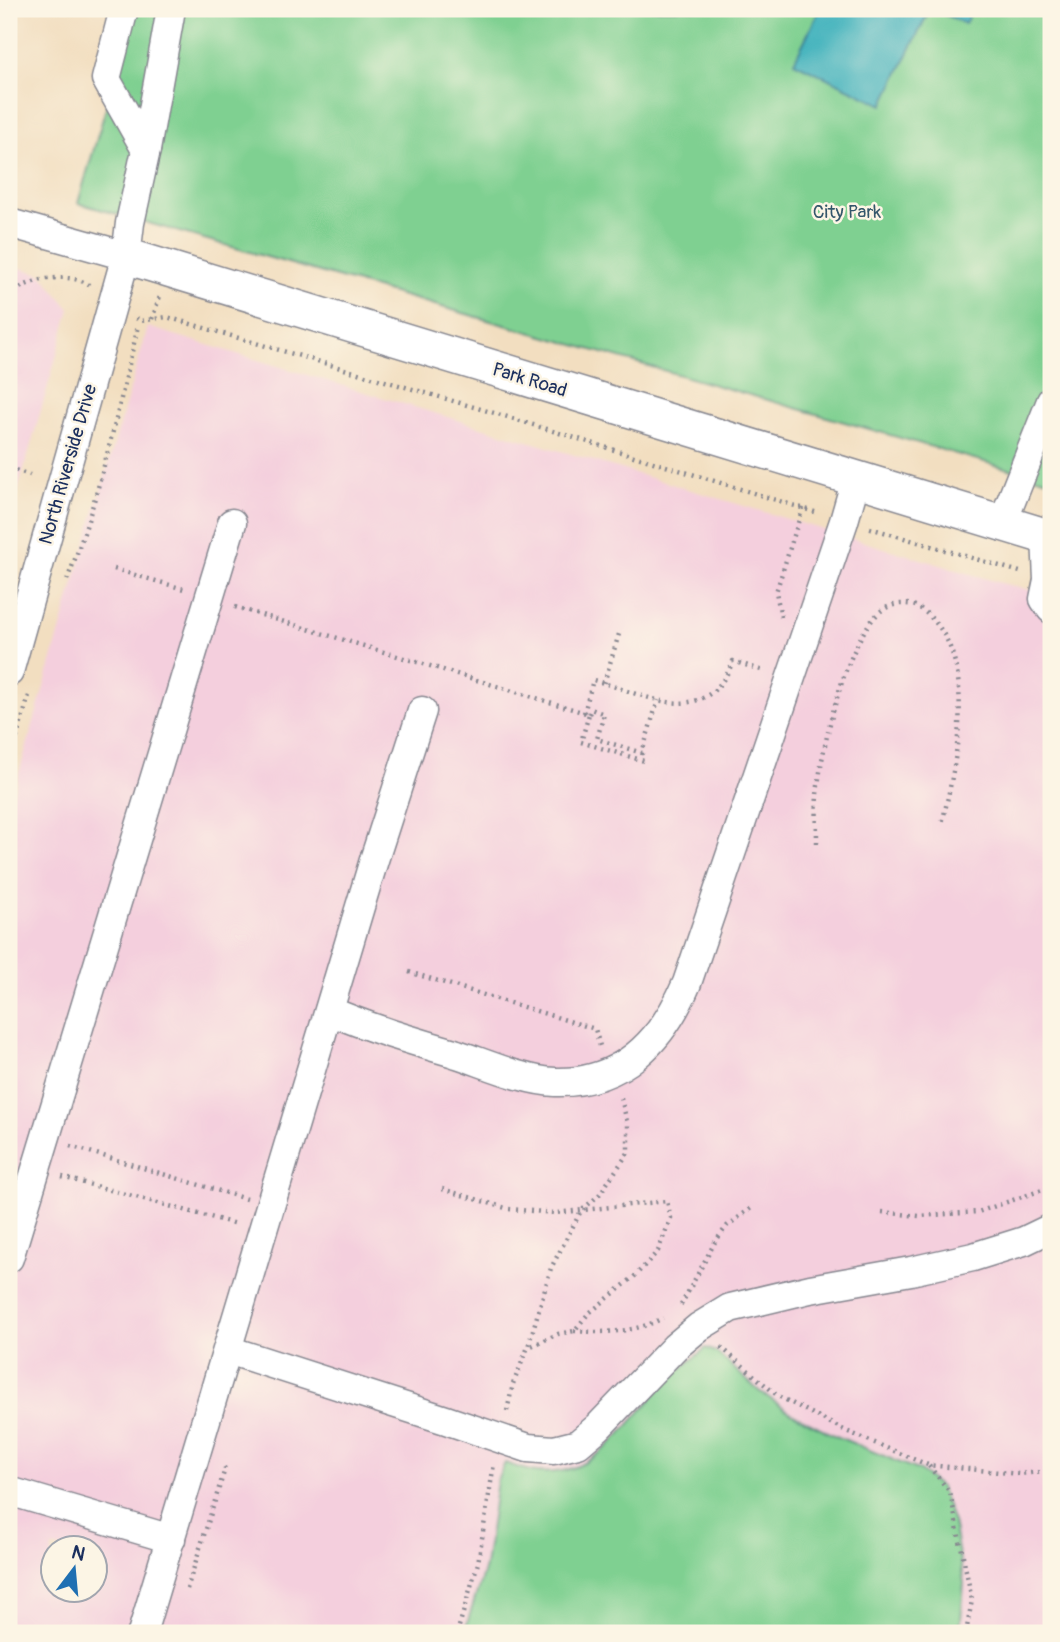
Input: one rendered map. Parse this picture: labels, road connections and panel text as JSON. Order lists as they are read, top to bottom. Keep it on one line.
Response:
{"streets":{"main road":["Park Road"],"street":["North Riverside Drive"]},"crossings":[["Park Road","North Riverside Drive"]],"parks":["City Park"],"north":"top"}
